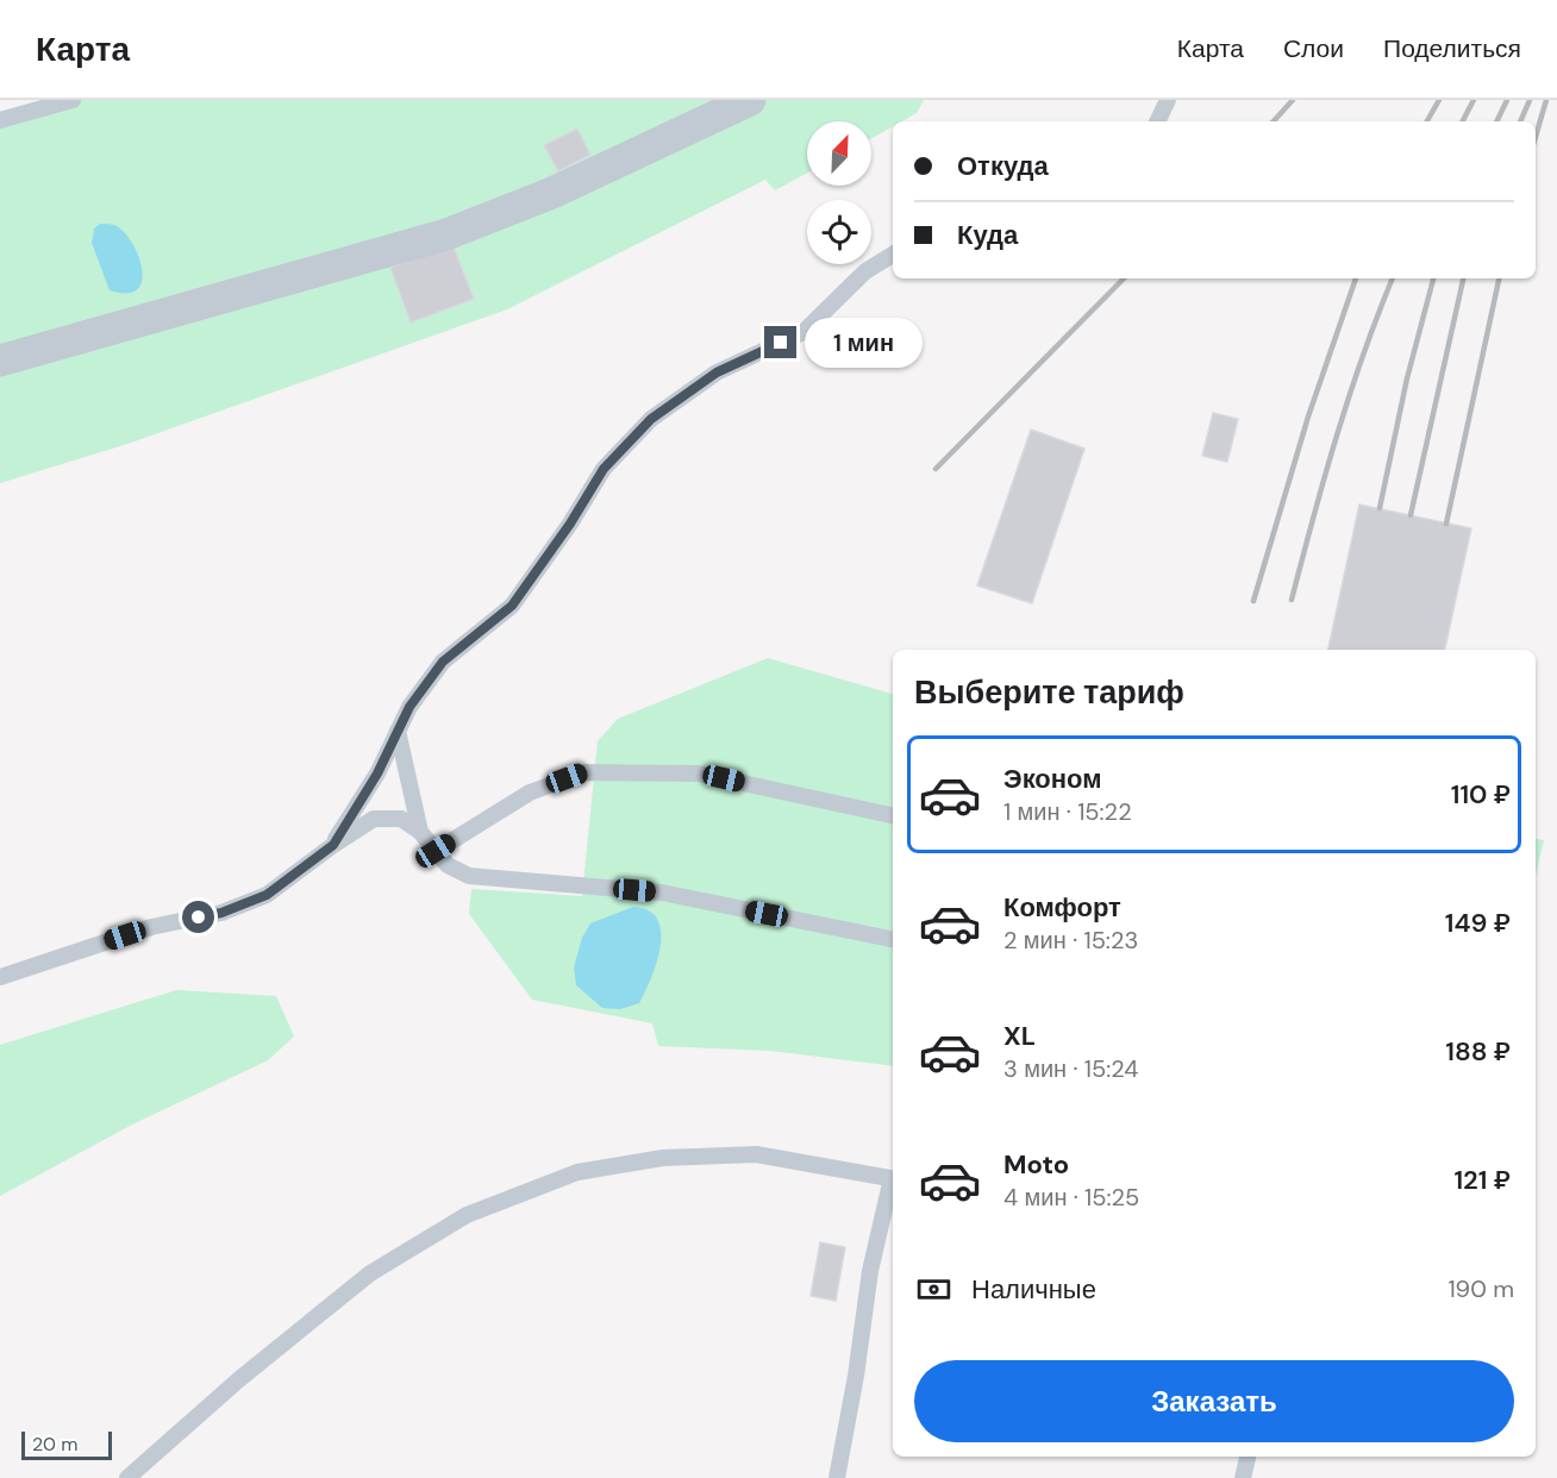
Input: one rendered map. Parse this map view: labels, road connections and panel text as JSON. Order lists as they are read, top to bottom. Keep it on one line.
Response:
{"scale_bar":"20 m","north":"top right","page":{"header":"Карта","nav":["Карта","Слои","Поделиться"],"banner":["Откуда","Куда"],"bubble":"1 мин","heading":"Выберите тариф","list":[{"name":"Эконом","note":"1 мин · 15:22","value":"110 ₽"},{"name":"Комфорт","note":"2 мин · 15:23","value":"149 ₽"},{"name":"XL","note":"3 мин · 15:24","value":"188 ₽"},{"name":"Moto","note":"4 мин · 15:25","value":"121 ₽"}],"pay":["Наличные","190 m"],"buttons":"Заказать","scale":"20 m"}}
